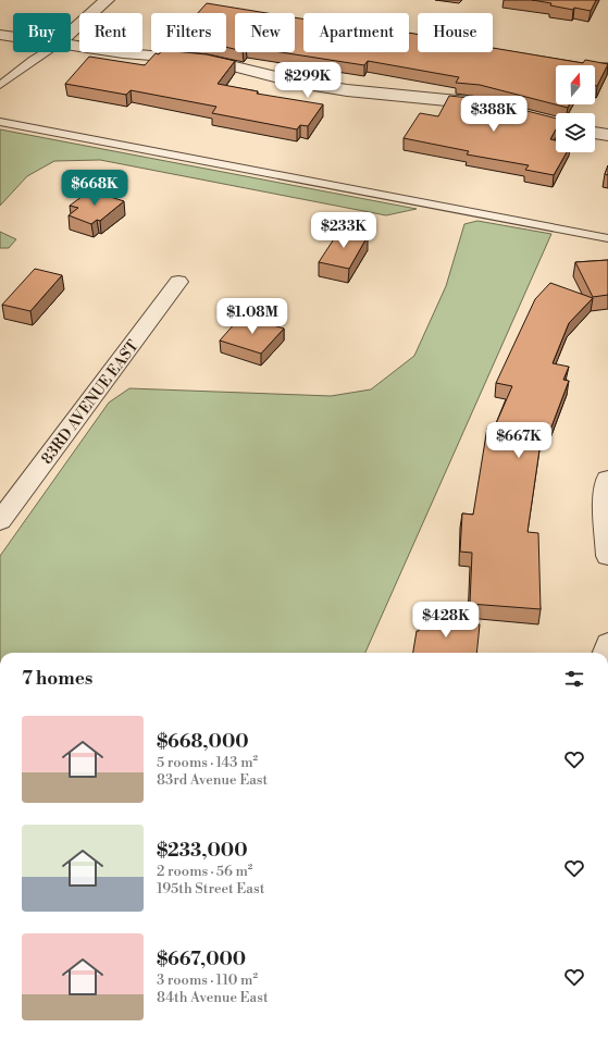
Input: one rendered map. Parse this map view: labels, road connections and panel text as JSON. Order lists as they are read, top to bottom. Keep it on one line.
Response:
{"streets":{"street":["83RD AVENUE EAST"]},"north":"top","page":{"chip":["Buy","Rent","Filters","New","Apartment","House"],"price":["$299K","$388K","$668K","$233K","$1.08M","$667K","$428K"],"heading":"7 homes","list":[{"name":"$668,000","note":"5 rooms · 143 m² · 83rd Avenue East"},{"name":"$233,000","note":"2 rooms · 56 m² · 195th Street East"},{"name":"$667,000","note":"3 rooms · 110 m² · 84th Avenue East"}]}}
